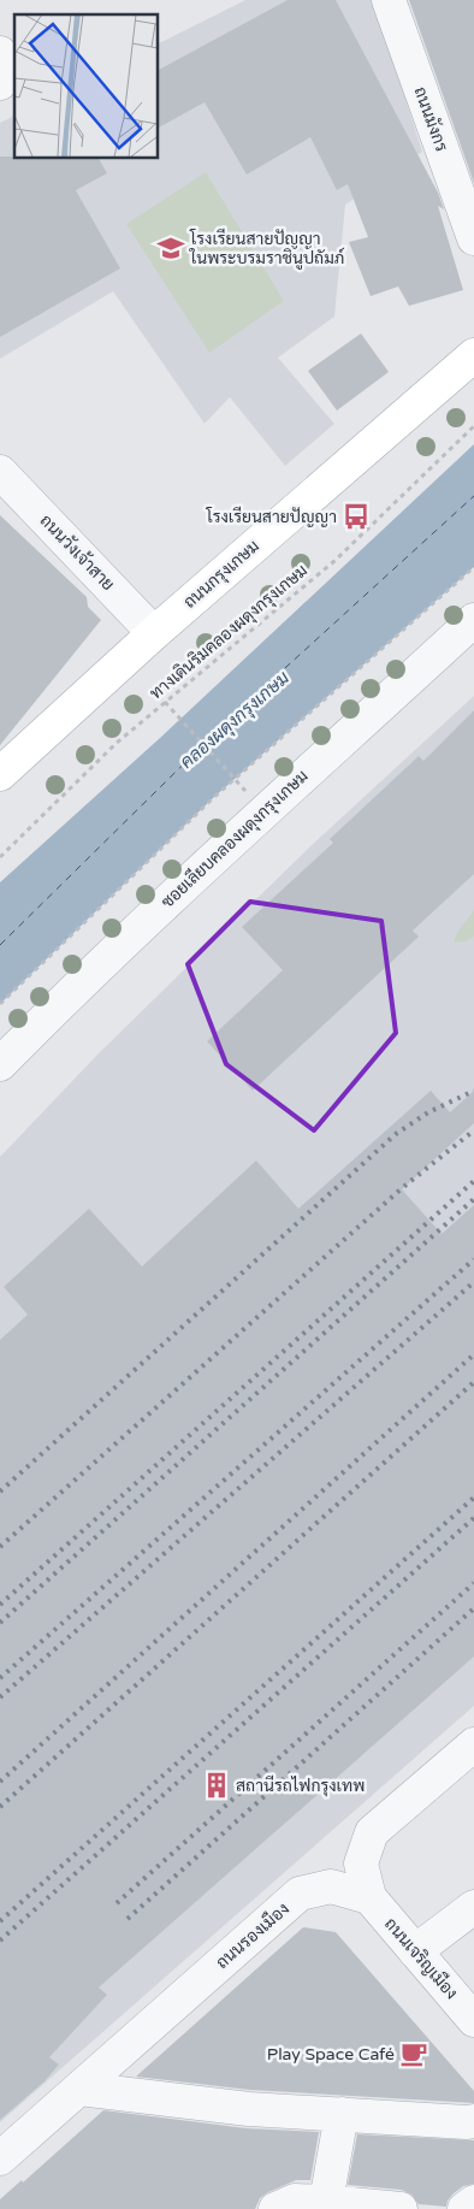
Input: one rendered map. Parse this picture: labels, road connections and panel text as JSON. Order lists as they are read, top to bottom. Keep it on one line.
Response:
{"streets":{"main road":["ถนนกรุงเกษม"],"street":["ถนนมังกร","ถนนวังเจ้าสาย","ซอยเลียบคลองผดุงกรุงเกษม","ถนนรองเมือง","ถนนเจริญเมือง"],"path":["ทางเดินริมคลองผดุงกรุงเกษม"]},"crossings":[["ถนนวังเจ้าสาย","ถนนกรุงเกษม"],["ถนนรองเมือง","ถนนเจริญเมือง"]],"water":["คลองผดุงกรุงเกษม"],"places":{"school or university":["โรงเรียนสายปัญญา ในพระบรมราชินูปถัมภ์"],"bus stop":["โรงเรียนสายปัญญา"],"building":["สถานีรถไฟกรุงเทพ"],"cafe":["Play Space Café"]}}
